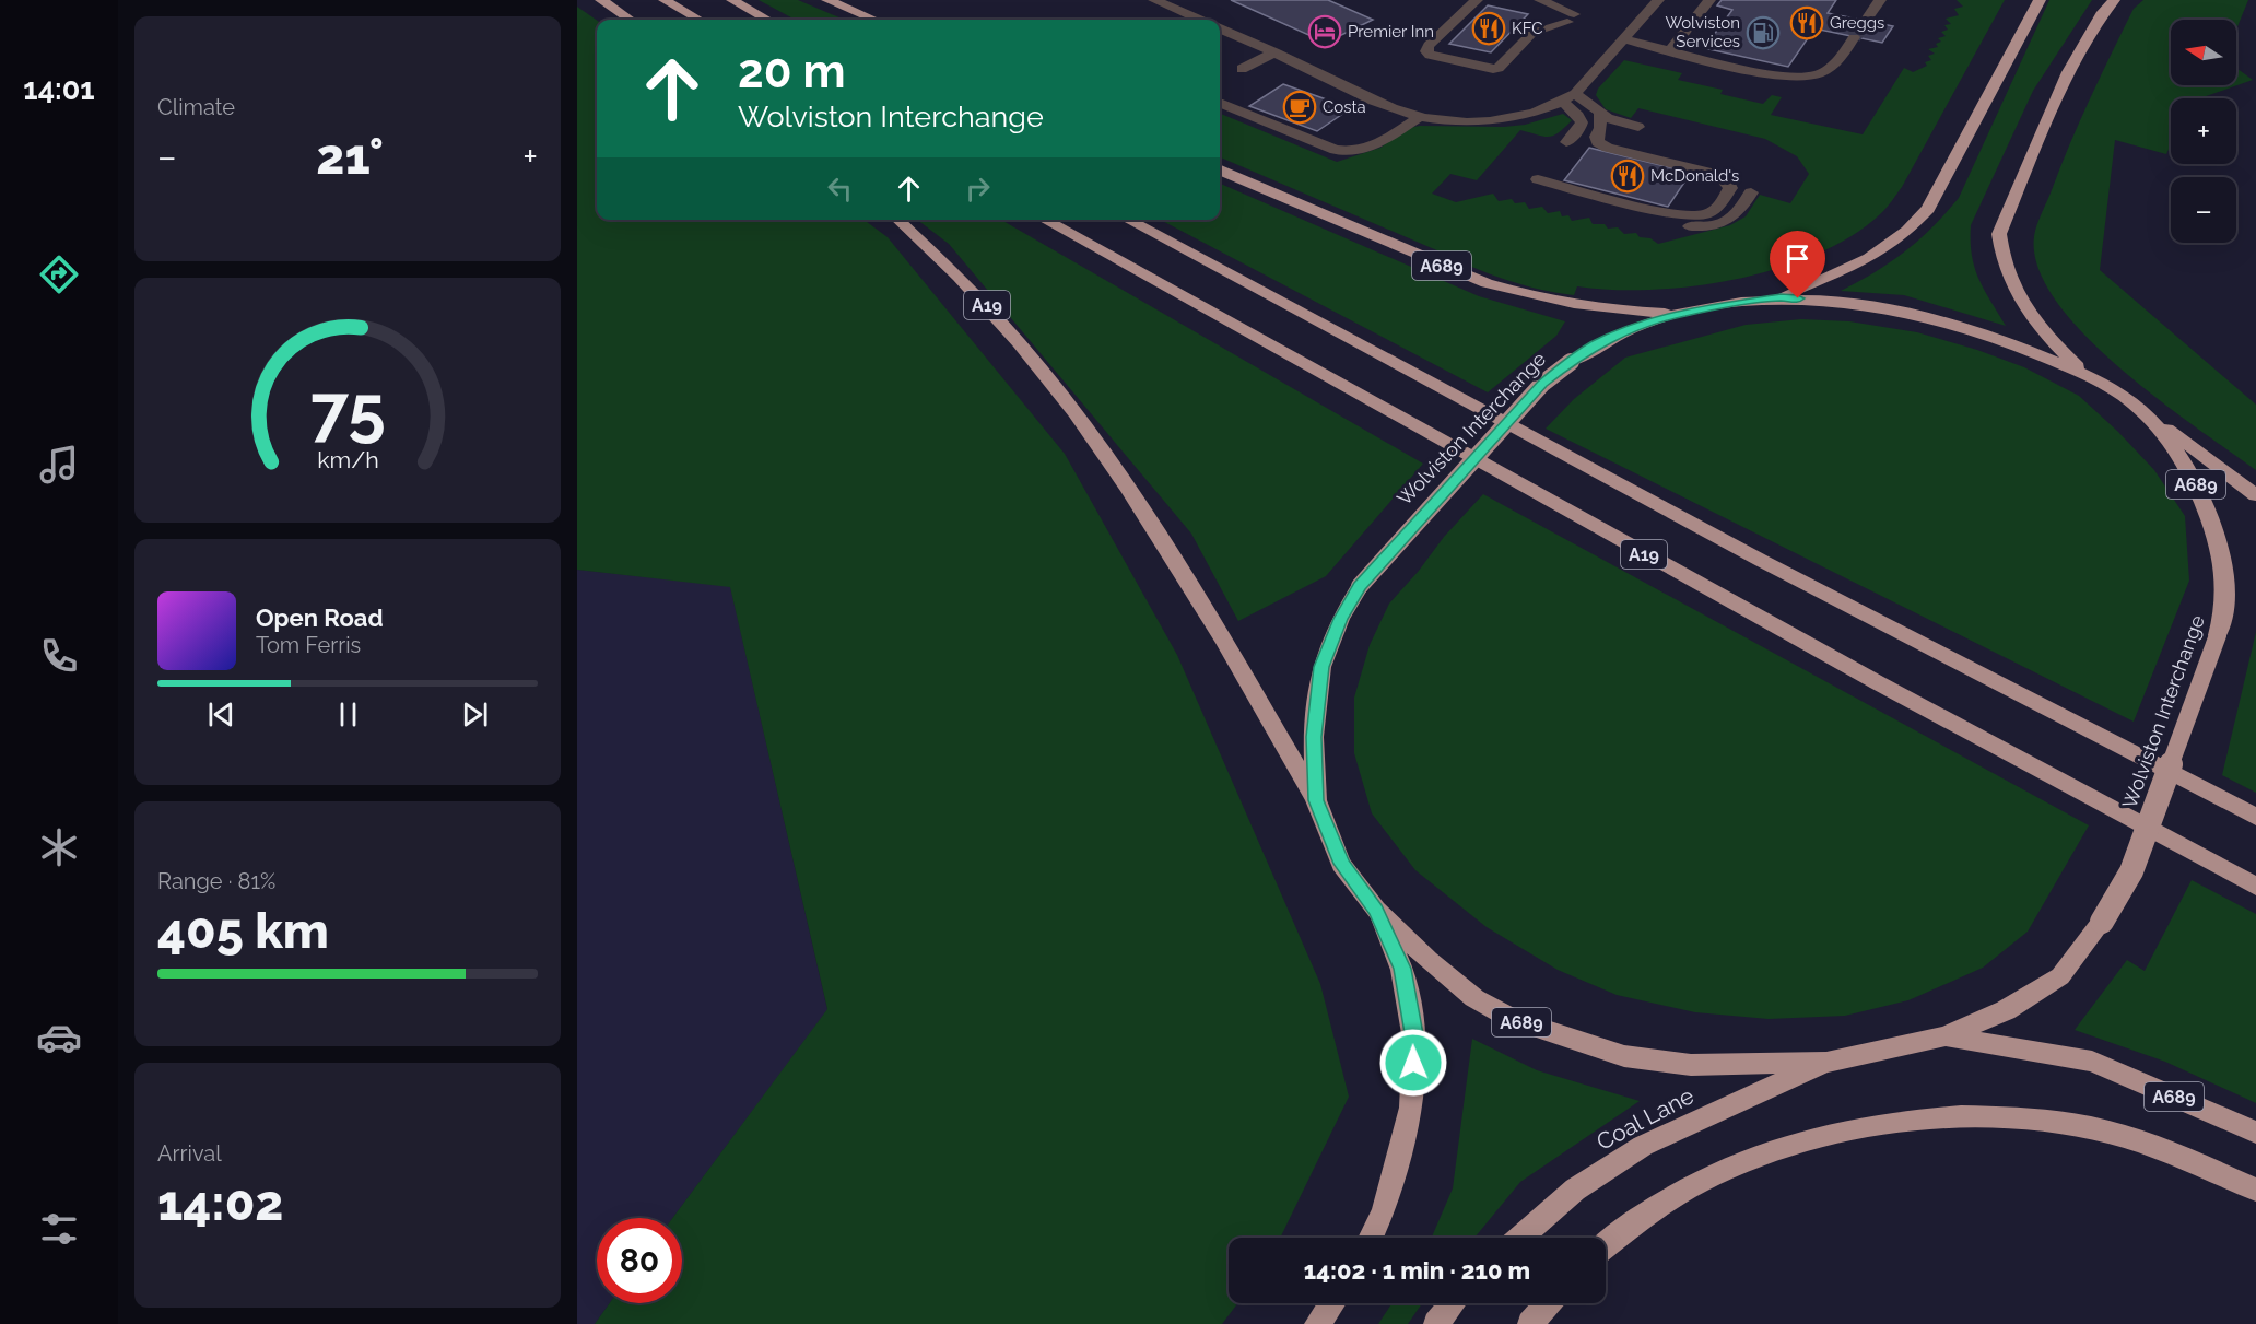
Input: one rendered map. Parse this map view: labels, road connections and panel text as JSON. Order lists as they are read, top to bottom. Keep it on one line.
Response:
{"streets":{"highway":["A689","A19","Wolviston Interchange","Coal Lane"]},"crossings":[["A689","Wolviston Interchange"],["A19","Wolviston Interchange"],["Wolviston Interchange","Coal Lane"]],"places":{"restaurant":["Greggs","KFC","McDonald's"],"hotel":["Premier Inn"],"fuel station":["Wolviston Services"],"cafe":["Costa"]},"north":"left","page":{"tabs":"14:01","tile":["Climate",["Range · 81%","405 km"],["Arrival","14:02"]],"map_buttons":["+","−"],"turn":["20 m","Wolviston Interchange"],"heat":["−","21°","+"],"song":["Open Road","Tom Ferris"],"limit":"80","trip":"14:02 · 1 min · 210 m","gauge":["75","km/h"]}}
